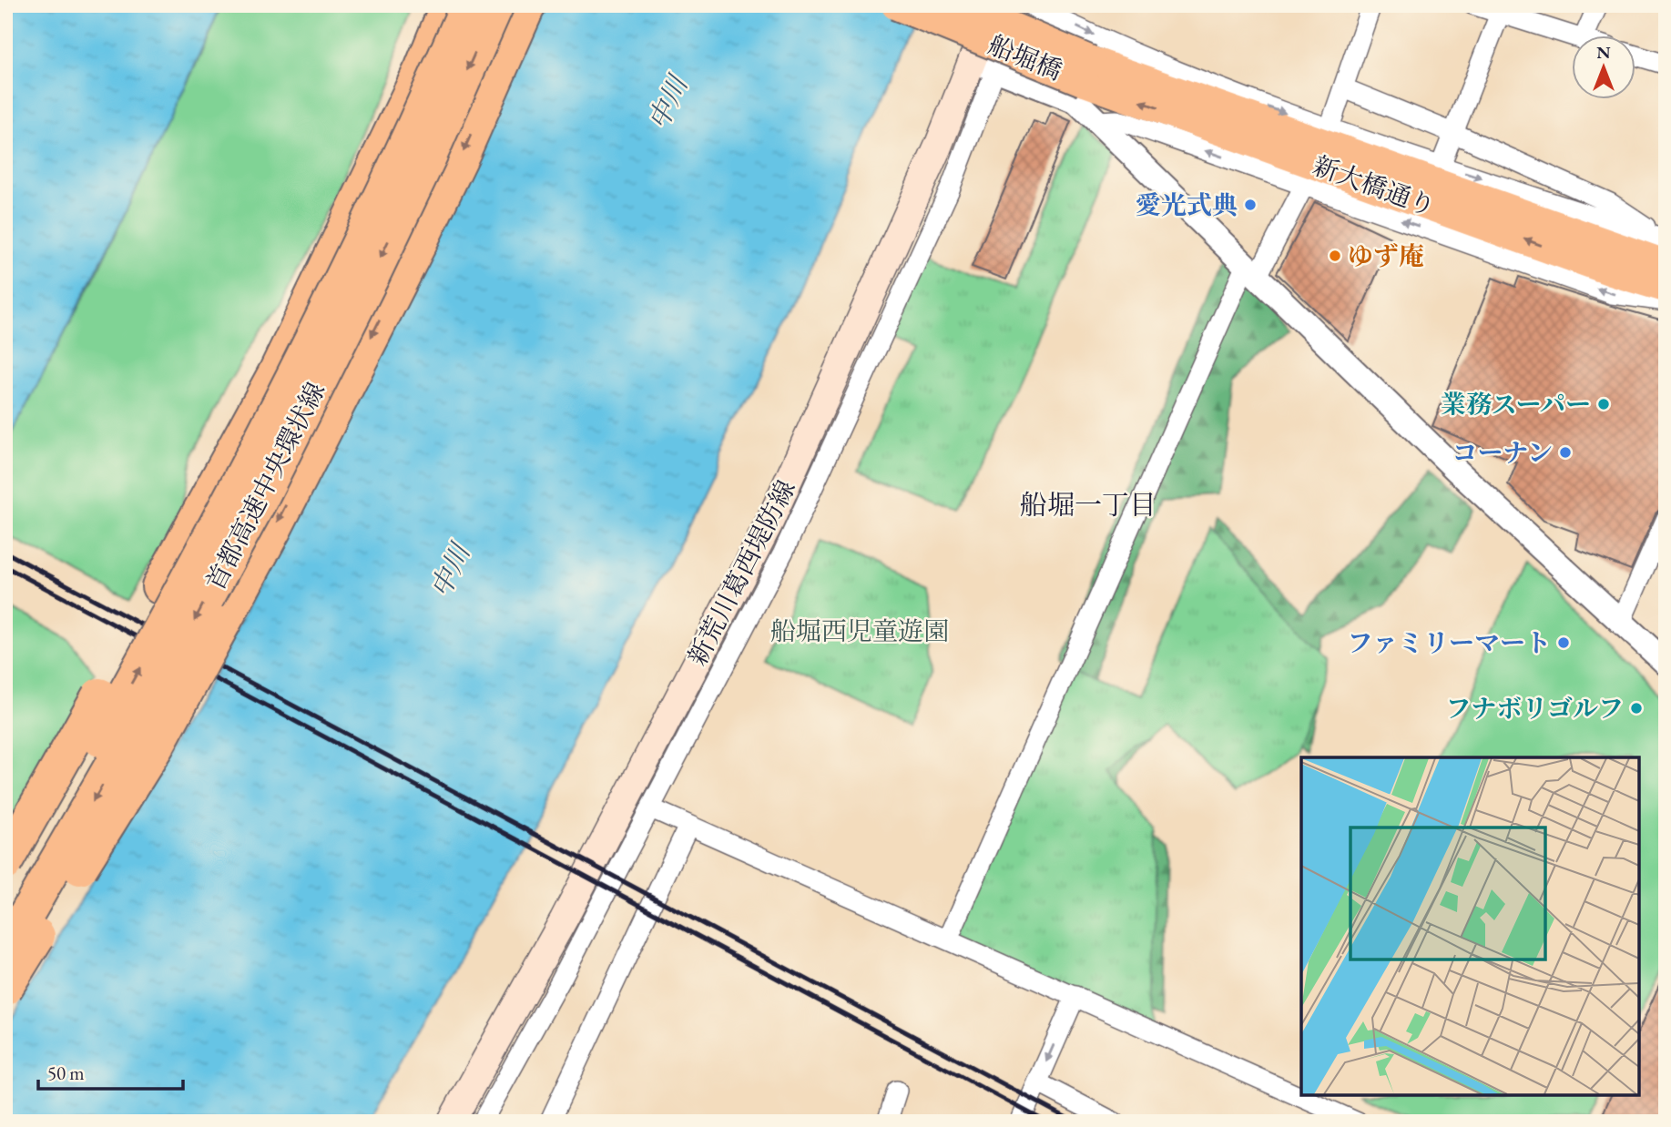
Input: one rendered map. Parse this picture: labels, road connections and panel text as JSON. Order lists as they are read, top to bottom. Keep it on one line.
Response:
{"streets":{"highway":["首都高速中央環状線"],"main road":["船堀橋","新大橋通り","新荒川葛西堤防線"]},"crossings":[["船堀橋","新大橋通り"]],"districts":["船堀一丁目"],"water":["中川"],"parks":["船堀西児童遊園"],"places":["愛光式典","ゆず庵","業務スーパー","コーナン","ファミリーマート","フナボリゴルフ"],"scale_bar":"50 m","north":"top"}
